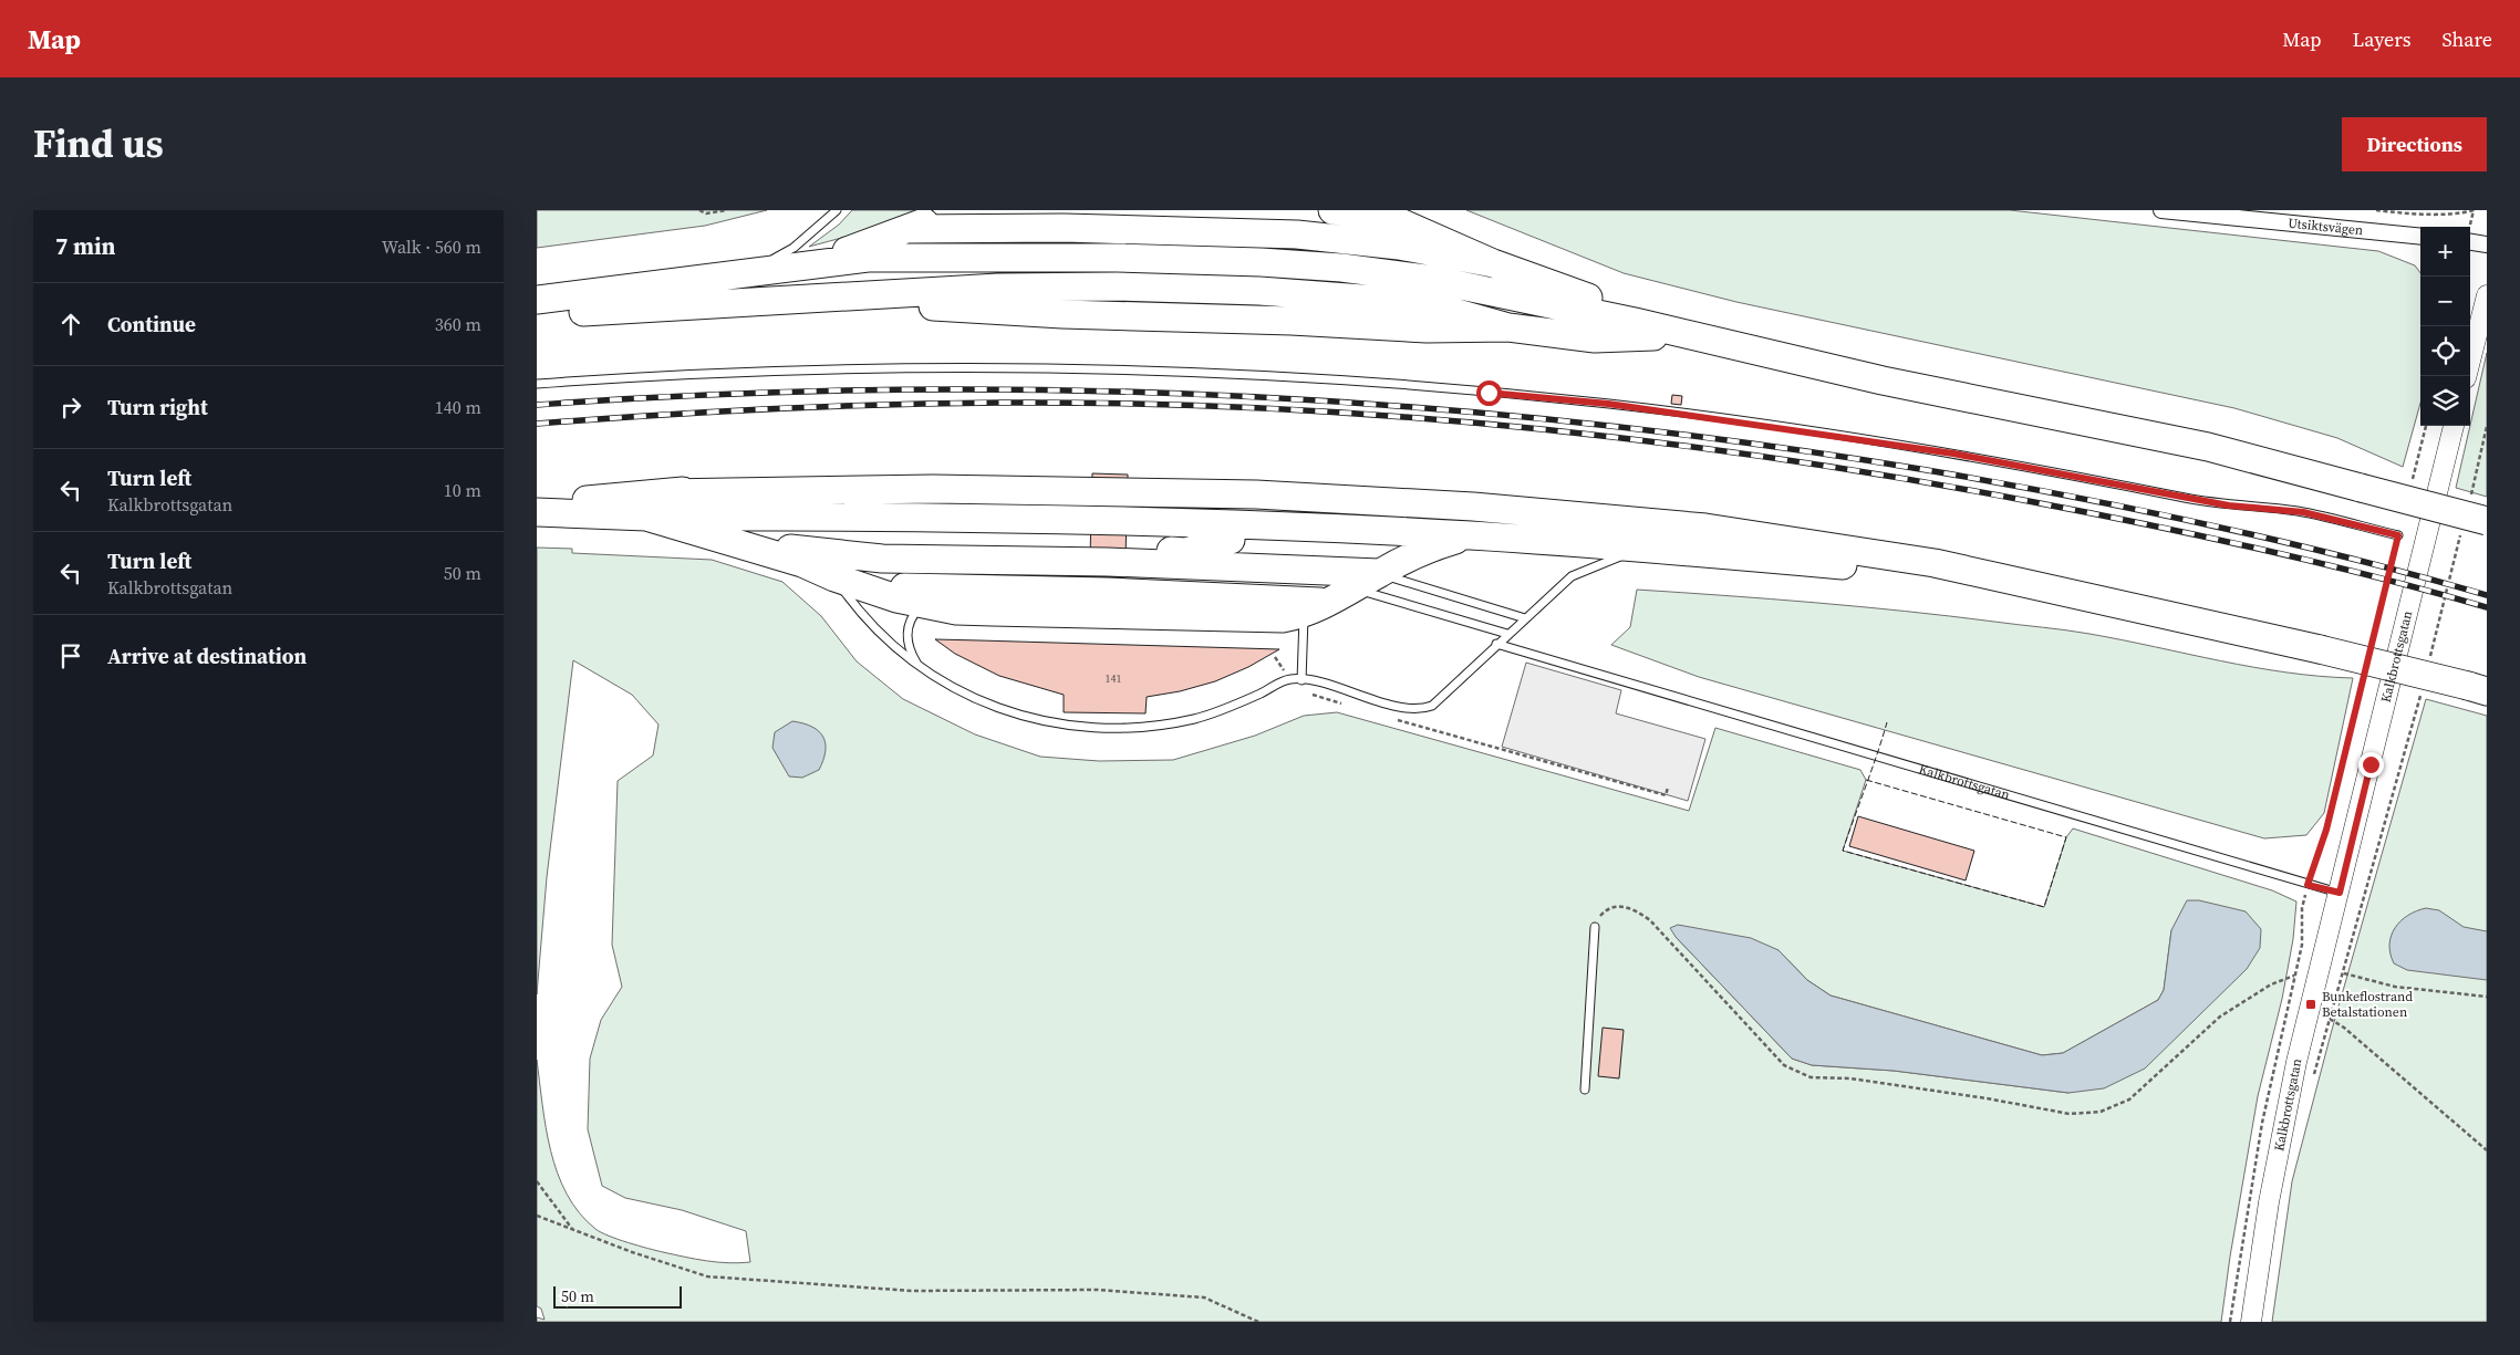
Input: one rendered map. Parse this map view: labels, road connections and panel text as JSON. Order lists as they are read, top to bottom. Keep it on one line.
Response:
{"streets":{"street":["Utsiktsvägen","Kalkbrottsgatan"]},"places":{"transit":["Bunkeflostrand Betalstationen"]},"house_numbers":["141"],"scale_bar":"50 m","page":{"header":"Map","nav":["Map","Layers","Share"],"title":"Find us","buttons":"Directions","heading":["7 min","Walk · 560 m"],"map_buttons":["+","−"],"list":[["Continue","360 m"],["Turn right","140 m"],["Turn left","Kalkbrottsgatan","10 m"],["Turn left","Kalkbrottsgatan","50 m"],"Arrive at destination"],"scale":"50 m"}}
